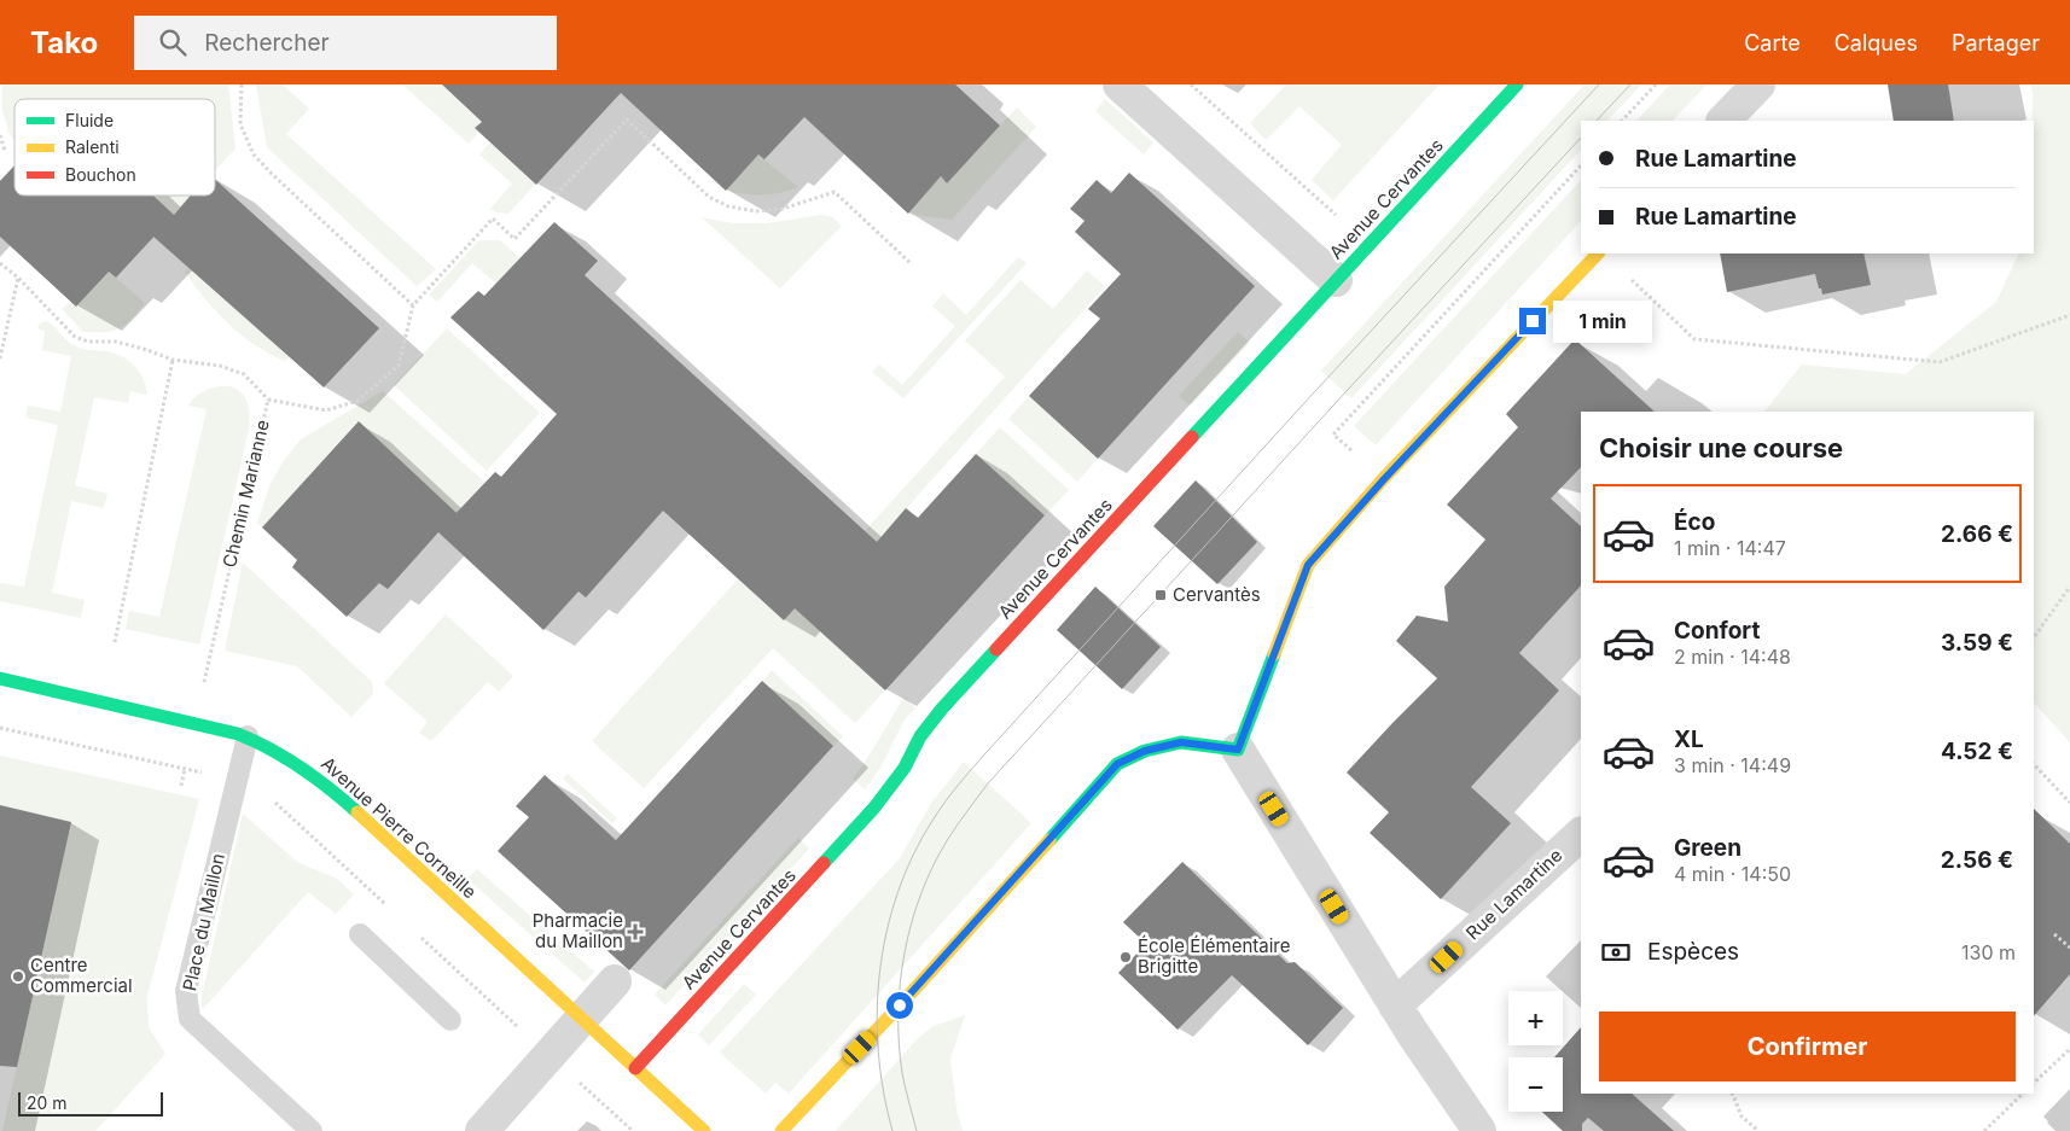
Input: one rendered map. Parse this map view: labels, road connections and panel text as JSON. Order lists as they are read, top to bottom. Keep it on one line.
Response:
{"streets":{"street":["Avenue Cervantes","Avenue Pierre Corneille","Rue Lamartine"],"lane":["Place du Maillon"],"path":["Chemin Marianne"]},"crossings":[["Avenue Cervantes","Avenue Pierre Corneille"],["Chemin Marianne","Avenue Pierre Corneille"],["Avenue Pierre Corneille","Place du Maillon"]],"places":{"transit":["Cervantès"],"health":["Pharmacie du Maillon"],"other":["École Élémentaire Brigitte","Centre Commercial"]},"legend":["Fluide","Ralenti","Bouchon"],"scale_bar":"20 m","page":{"header":"Tako","search":"Rechercher","nav":["Carte","Calques","Partager"],"banner":["Rue Lamartine","Rue Lamartine"],"bubble":"1 min","heading":"Choisir une course","list":[{"name":"Éco","note":"1 min · 14:47","value":"2.66 €"},{"name":"Confort","note":"2 min · 14:48","value":"3.59 €"},{"name":"XL","note":"3 min · 14:49","value":"4.52 €"},{"name":"Green","note":"4 min · 14:50","value":"2.56 €"}],"pay":["Espèces","130 m"],"map_buttons":["+","−"],"buttons":"Confirmer","scale":"20 m"}}
